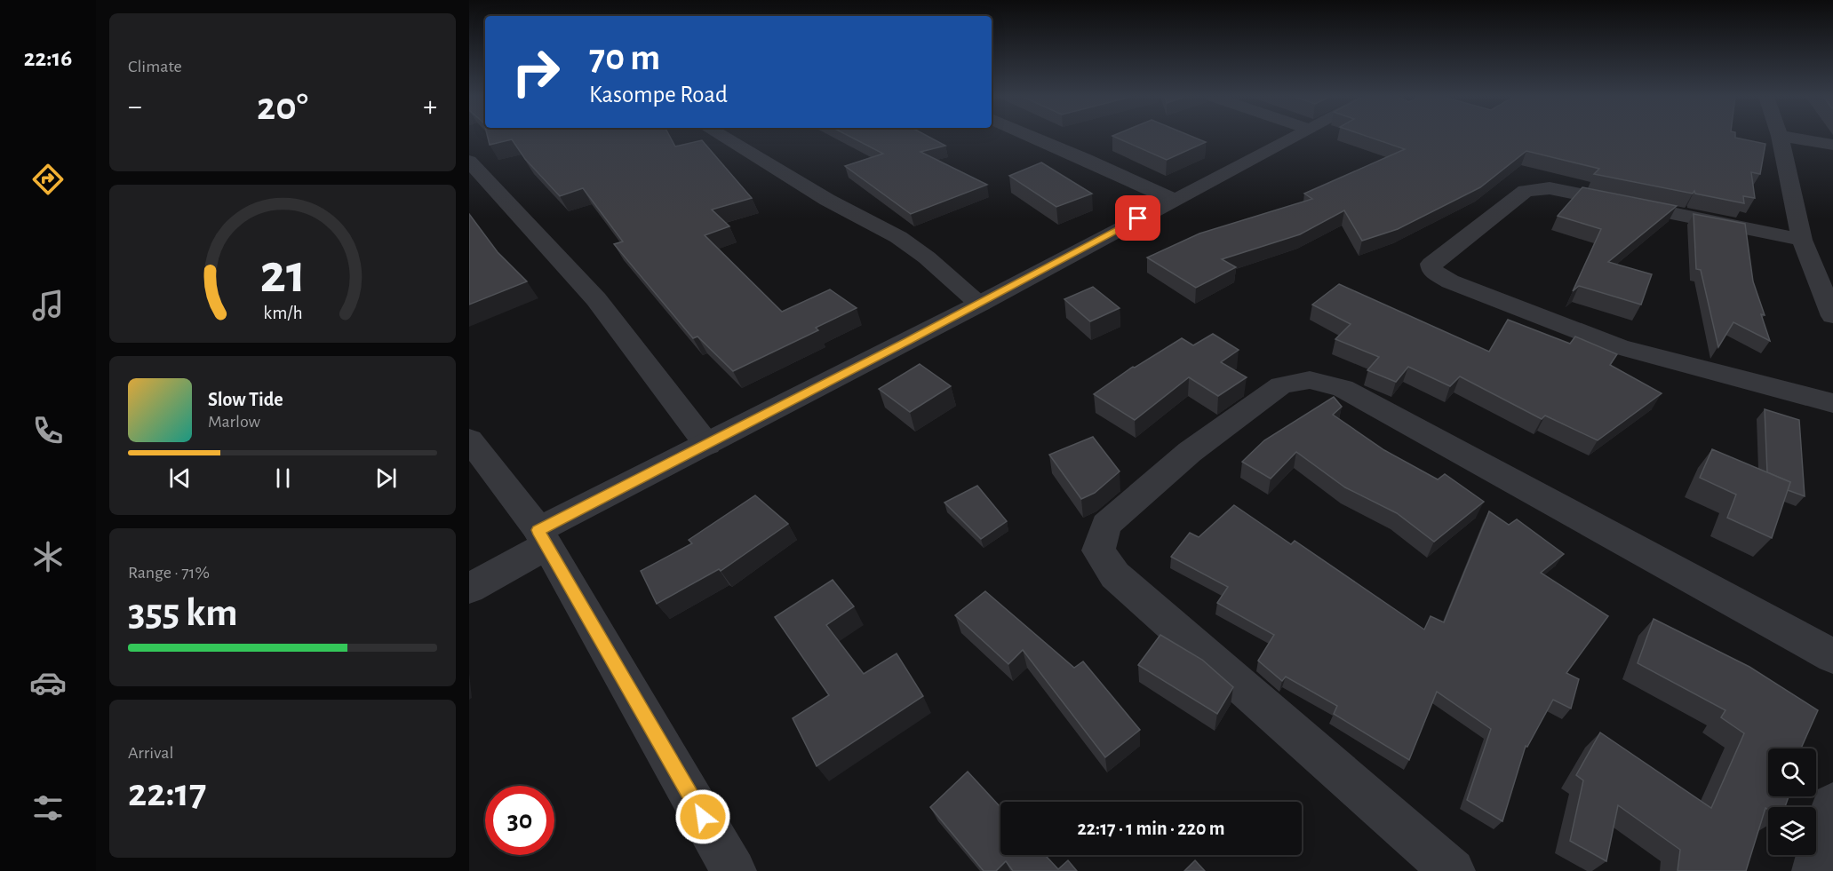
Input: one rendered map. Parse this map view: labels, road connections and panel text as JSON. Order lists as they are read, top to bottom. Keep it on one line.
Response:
{"page":{"tabs":"22:16","tile":["Climate",["Range · 71%","355 km"],["Arrival","22:17"]],"turn":["70 m","Kasompe Road"],"heat":["−","20°","+"],"song":["Slow Tide","Marlow"],"limit":"30","trip":"22:17 · 1 min · 220 m","gauge":["21","km/h"]}}
